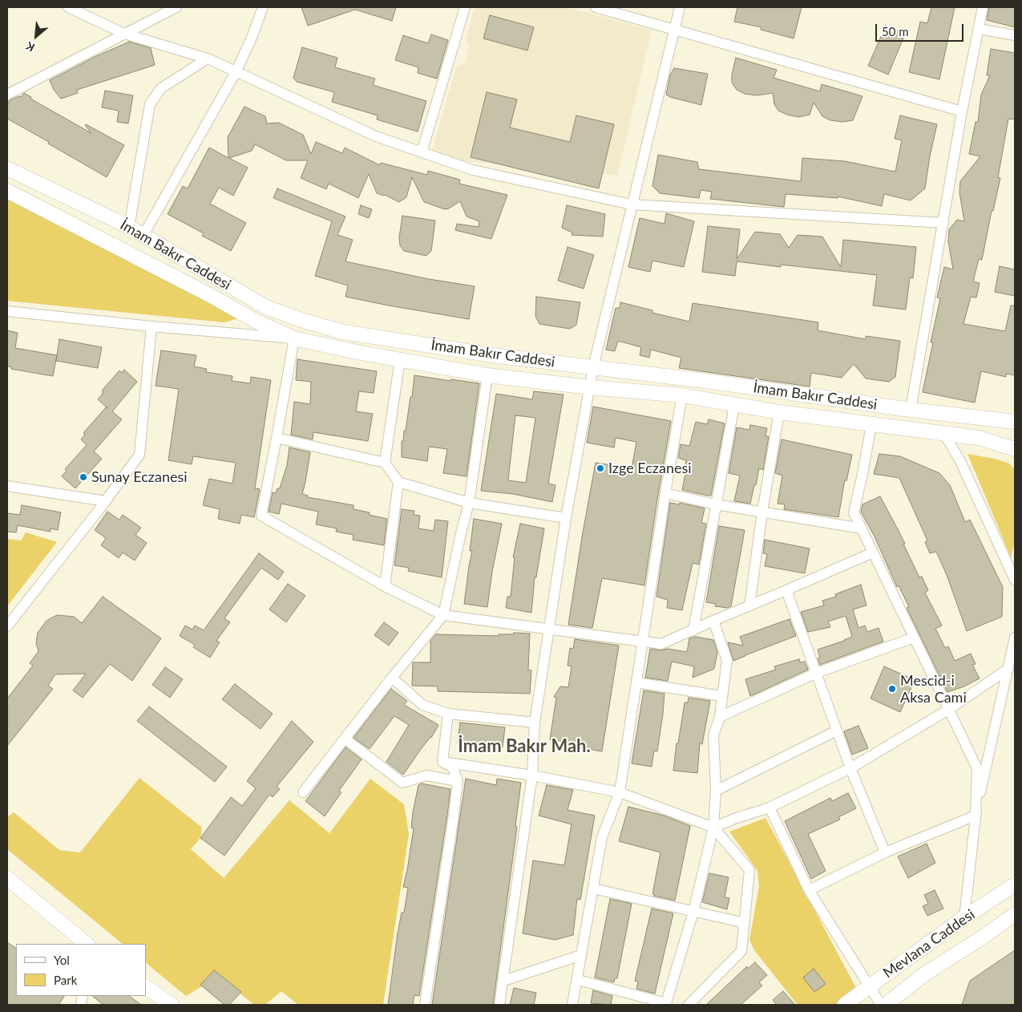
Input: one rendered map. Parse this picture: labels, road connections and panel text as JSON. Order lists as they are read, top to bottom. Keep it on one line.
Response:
{"streets":{"main road":["İmam Bakır Caddesi","Mevlana Caddesi"]},"districts":["İmam Bakır Mah."],"places":["Izge Eczanesi","Sunay Eczanesi","Mescid-i Aksa Cami"],"legend":["Yol","Park"],"scale_bar":"50 m","north":"bottom left"}
